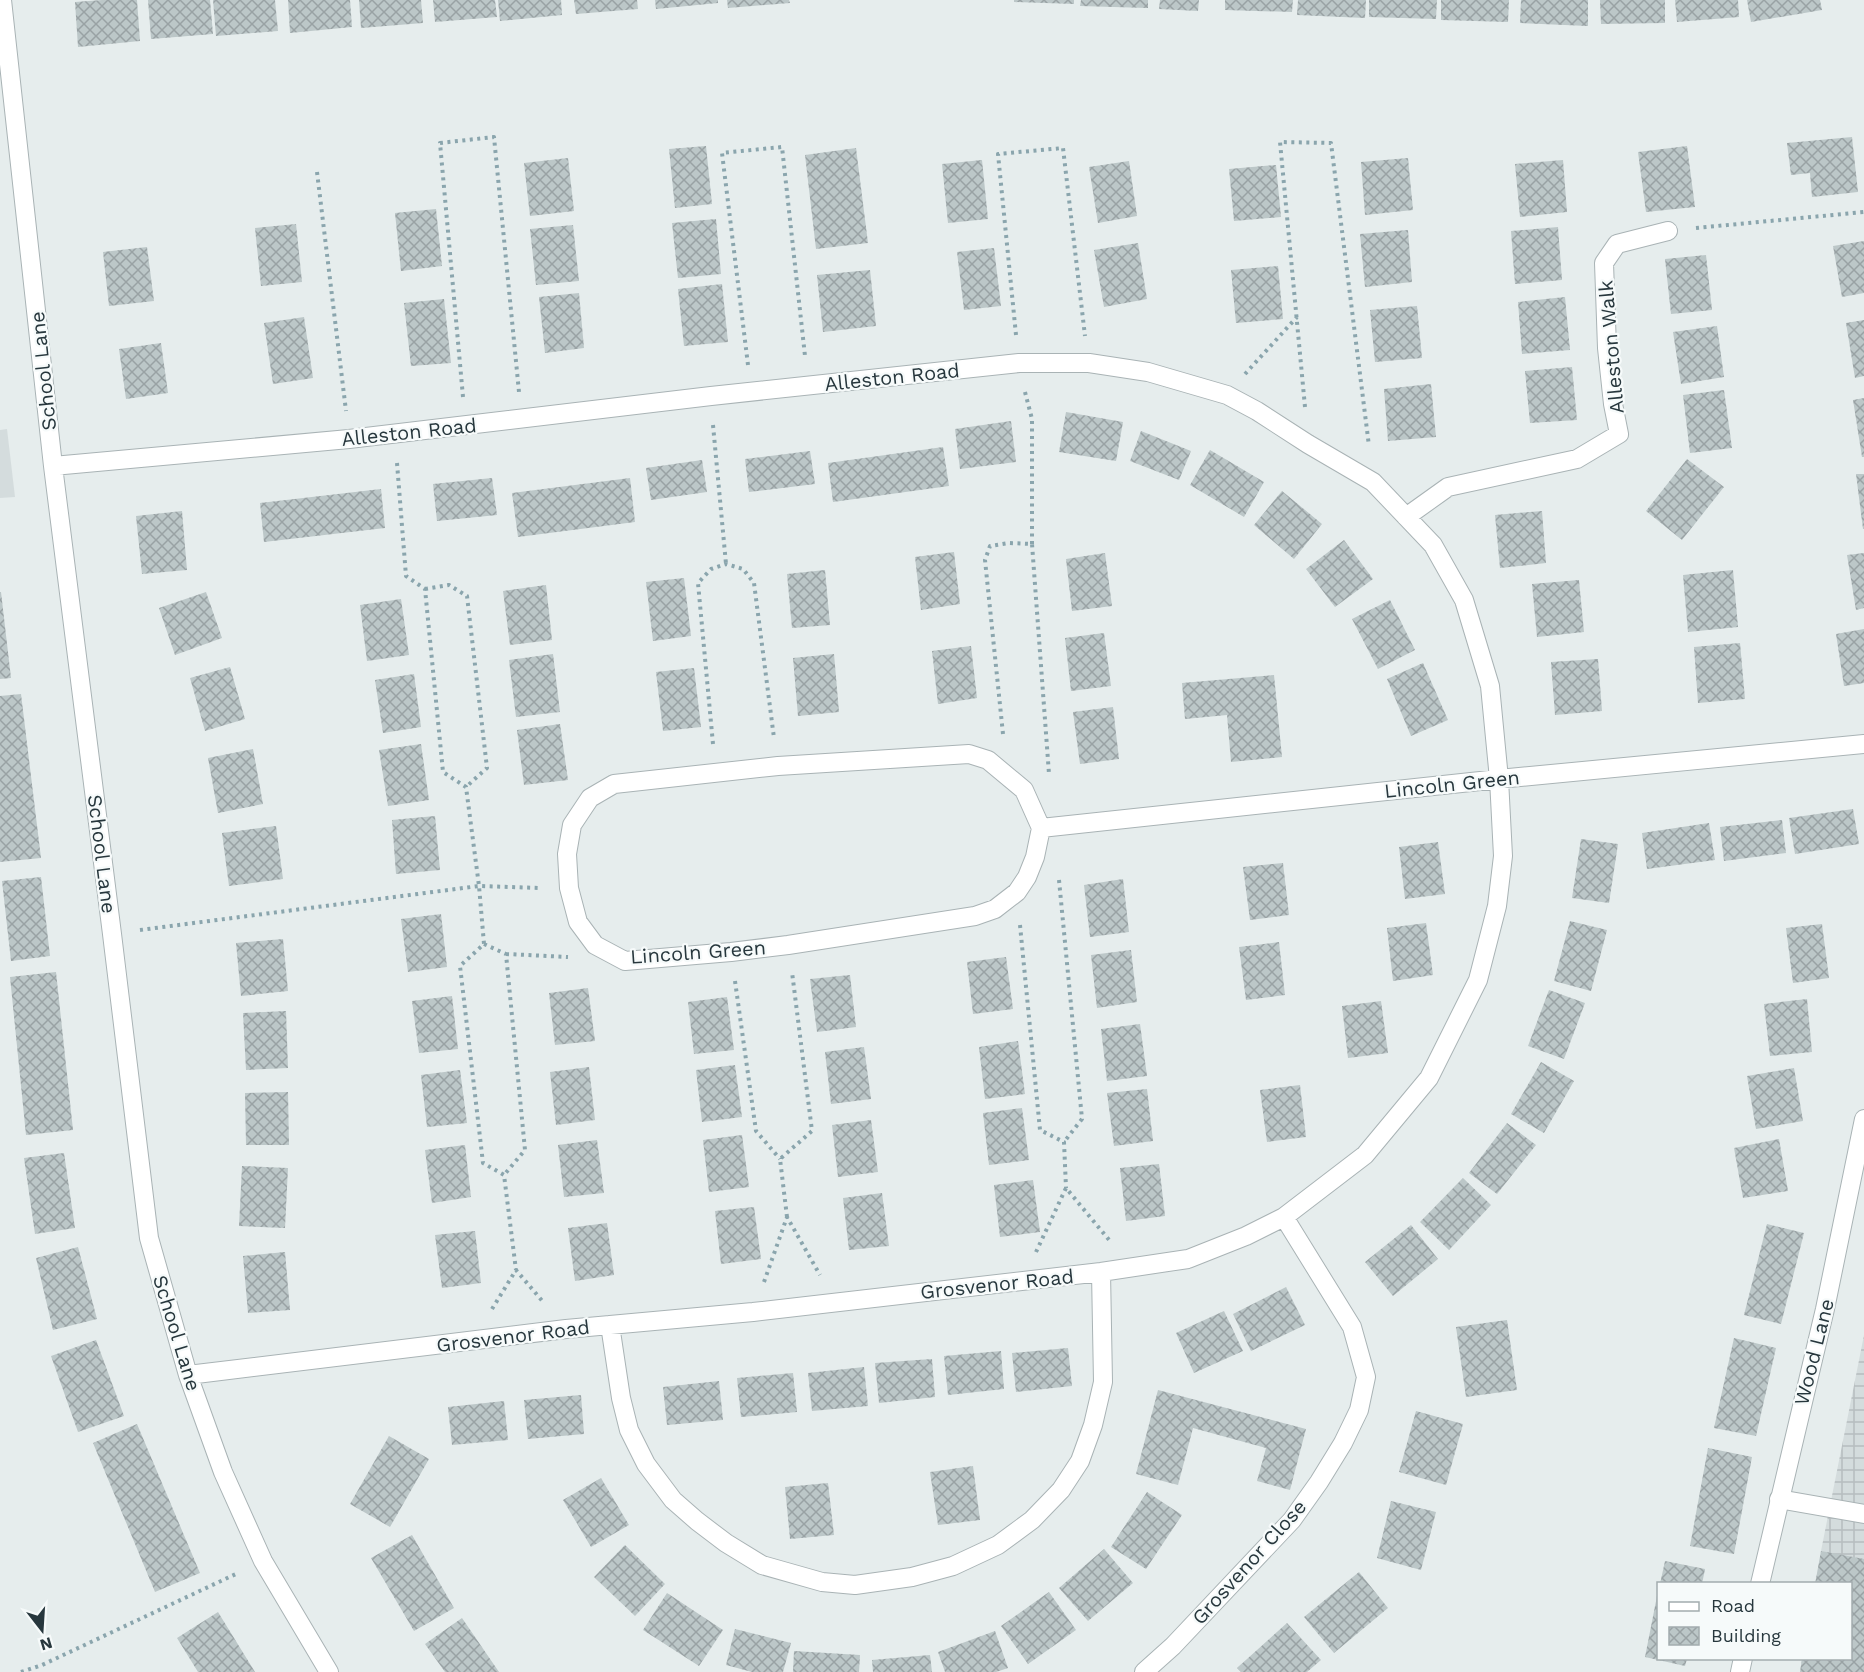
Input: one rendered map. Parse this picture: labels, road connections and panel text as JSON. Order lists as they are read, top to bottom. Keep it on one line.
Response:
{"streets":{"street":["Alleston Walk","School Lane","Alleston Road","Lincoln Green","Grosvenor Road","Wood Lane","Grosvenor Close"]},"crossings":[["Alleston Walk","Alleston Road"],["School Lane","Alleston Road"],["School Lane","Grosvenor Road"],["Alleston Road","Lincoln Green"],["Alleston Road","Grosvenor Road"],["Lincoln Green","Grosvenor Road"],["Grosvenor Road","Grosvenor Close"]],"legend":["Road","Building"],"north":"bottom"}
